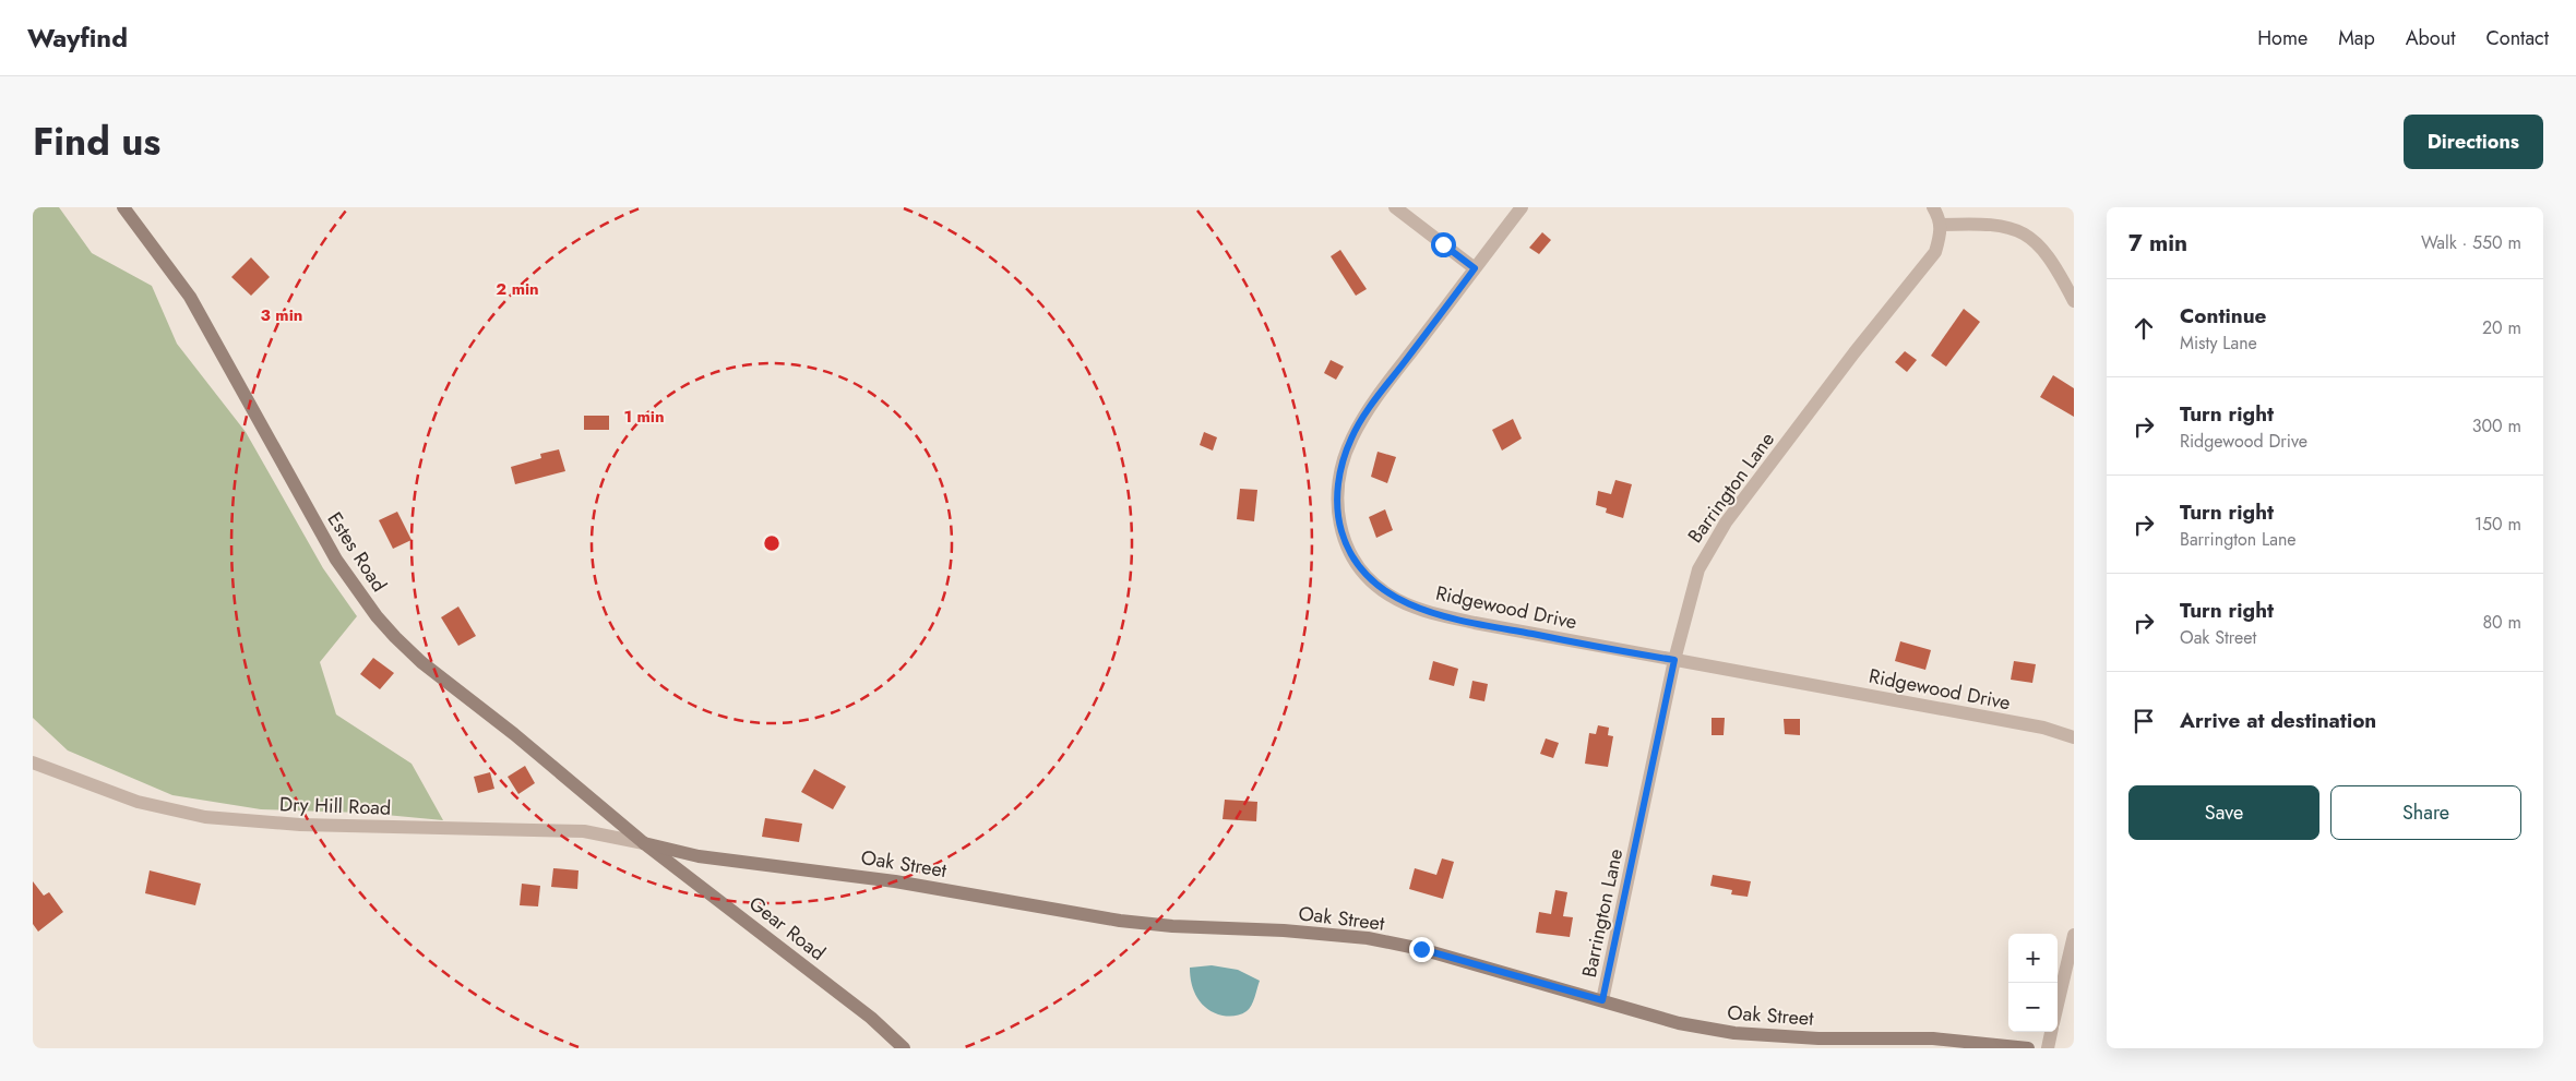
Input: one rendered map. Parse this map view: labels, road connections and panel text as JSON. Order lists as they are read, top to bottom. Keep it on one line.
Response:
{"streets":{"street":["Barrington Lane","Estes Road","Ridgewood Drive","Dry Hill Road","Oak Street","Gear Road"]},"crossings":[["Barrington Lane","Ridgewood Drive"],["Barrington Lane","Oak Street"],["Estes Road","Dry Hill Road"],["Estes Road","Oak Street"],["Estes Road","Gear Road"],["Dry Hill Road","Oak Street"],["Dry Hill Road","Gear Road"],["Oak Street","Gear Road"]],"page":{"header":"Wayfind","nav":["Home","Map","About","Contact"],"title":"Find us","buttons":["Directions",["Save","Share"]],"heading":["7 min","Walk · 550 m"],"list":[["Continue","Misty Lane","20 m"],["Turn right","Ridgewood Drive","300 m"],["Turn right","Barrington Lane","150 m"],["Turn right","Oak Street","80 m"],"Arrive at destination"],"map_buttons":["+","−"]},"rings":["2 min","3 min","1 min"]}
